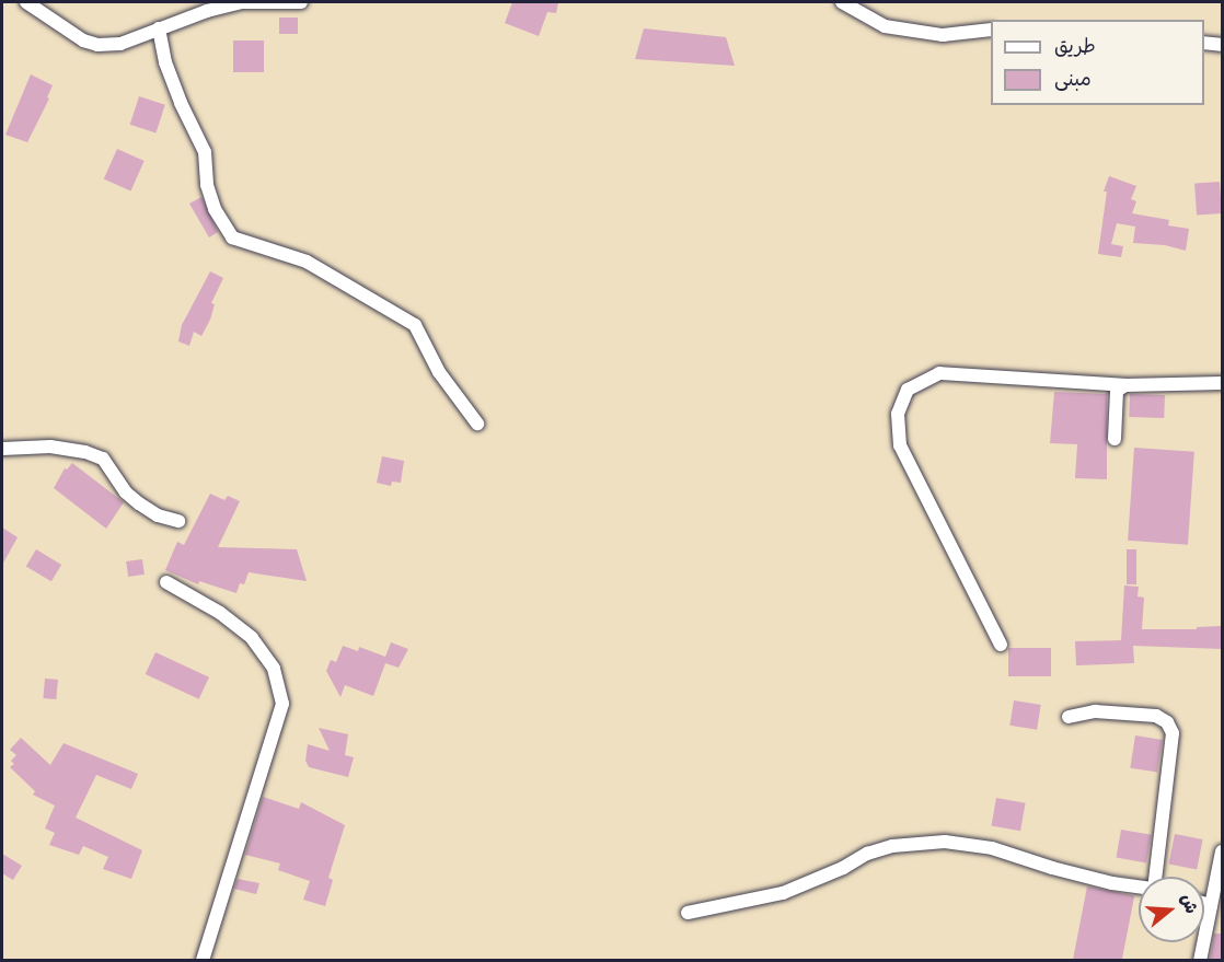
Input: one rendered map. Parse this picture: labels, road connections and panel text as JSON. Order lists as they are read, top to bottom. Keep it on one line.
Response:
{"legend":["طريق","مبنى"],"north":"right"}
